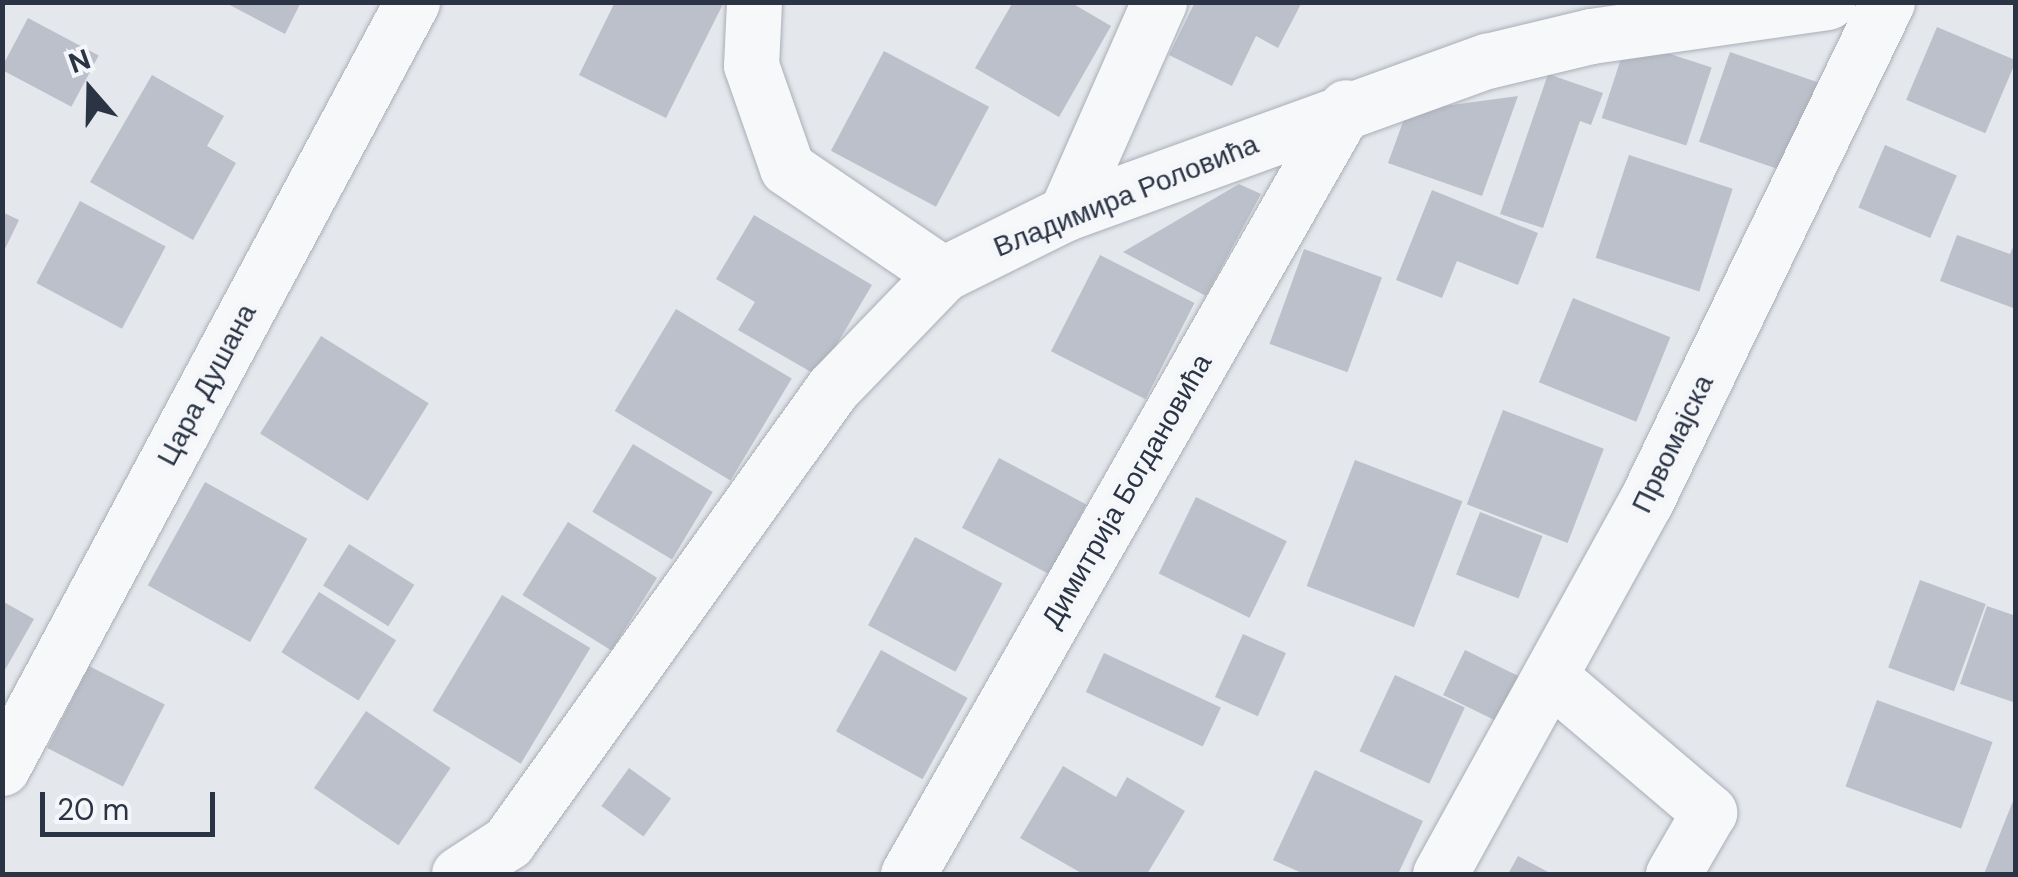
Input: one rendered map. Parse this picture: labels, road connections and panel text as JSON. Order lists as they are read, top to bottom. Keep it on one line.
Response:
{"streets":{"street":["Владимира Роловића","Цара Душана","Првомајска","Димитрија Богдановића"]},"crossings":[["Владимира Роловића","Димитрија Богдановића"]],"scale_bar":"20 m","north":"top"}
